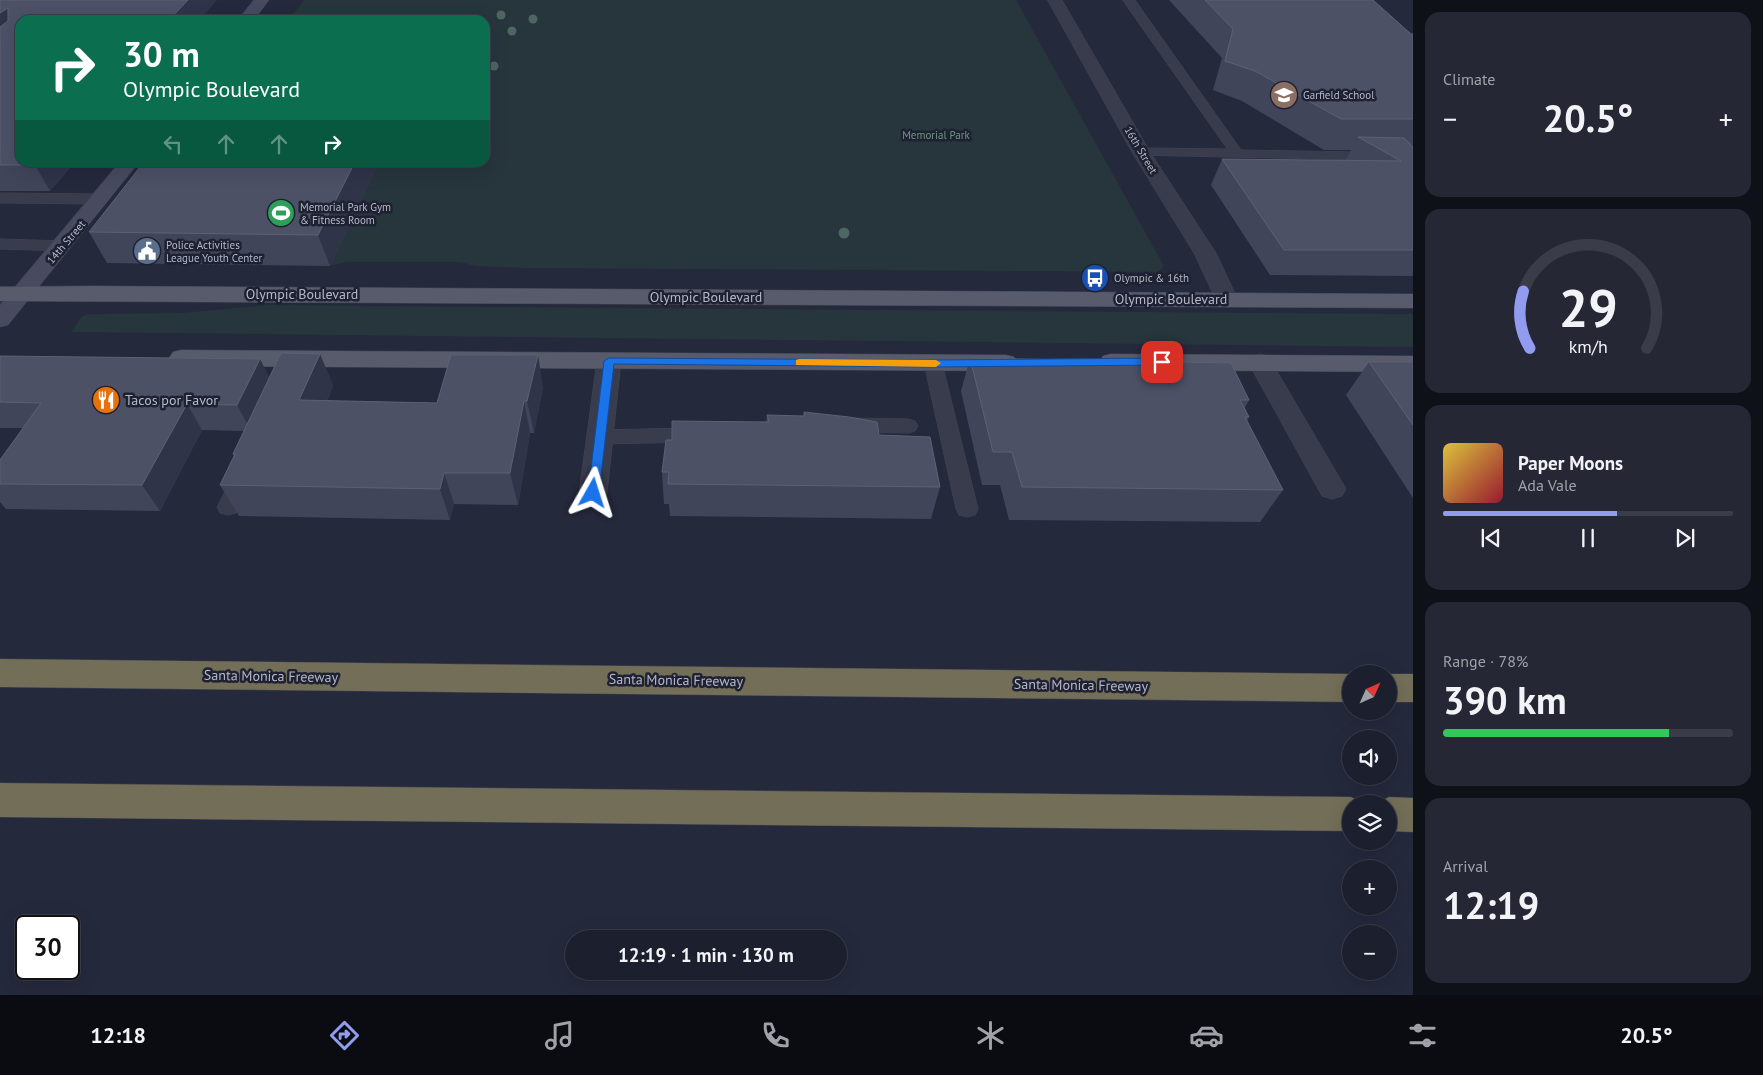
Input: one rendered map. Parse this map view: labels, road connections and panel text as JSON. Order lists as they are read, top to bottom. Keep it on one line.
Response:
{"streets":{"highway":["Santa Monica Freeway"],"main road":["Olympic Boulevard"],"street":["16th Street","14th Street"]},"crossings":[["16th Street","Olympic Boulevard"],["14th Street","Olympic Boulevard"]],"parks":["Memorial Park"],"places":{"school or university":["Garfield School"],"sports":["Memorial Park Gym & Fitness Room"],"public building":["Police Activities League Youth Center"],"bus stop":["Olympic & 16th"],"restaurant":["Tacos por Favor"]},"north":"top right","page":{"tile":["Climate",["Range · 78%","390 km"],["Arrival","12:19"]],"turn":["30 m","Olympic Boulevard"],"heat":["−","20.5°","+"],"song":["Paper Moons","Ada Vale"],"map_buttons":["+","−"],"limit":"30","trip":"12:19 · 1 min · 130 m","tabs":["12:18","20.5°"],"gauge":["29","km/h"]}}
